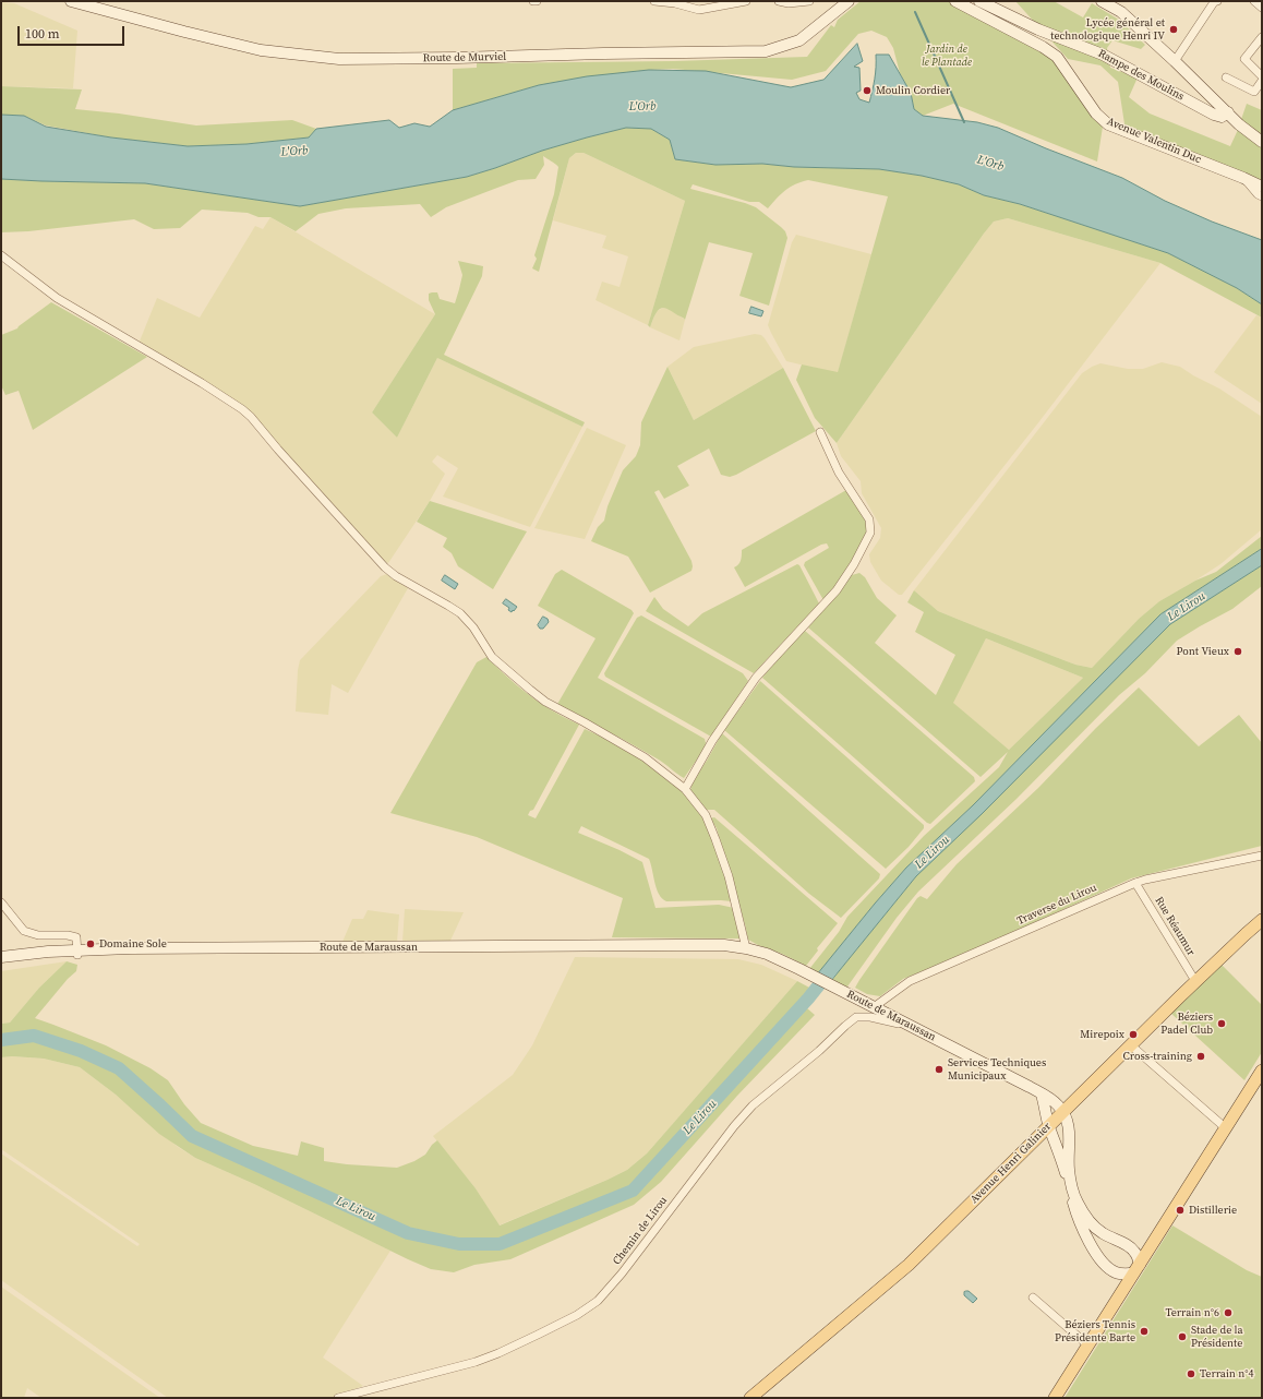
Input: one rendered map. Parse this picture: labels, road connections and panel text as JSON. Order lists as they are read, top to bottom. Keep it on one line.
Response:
{"streets":{"main road":["Route de Murviel","Rampe des Moulins","Avenue Valentin Duc","Route de Maraussan","Avenue Henri Galinier"],"street":["Traverse du Lirou","Rue Réaumur","Chemin de Lirou"]},"crossings":[["Traverse du Lirou","Rue Réaumur"],["Traverse du Lirou","Route de Maraussan"],["Rue Réaumur","Avenue Henri Galinier"],["Route de Maraussan","Avenue Henri Galinier"],["Route de Maraussan","Chemin de Lirou"]],"water":["L'Orb","Le Lirou"],"parks":["Jardin de le Plantade"],"places":["Lycée général et technologique Henri IV","Moulin Cordier","Pont Vieux","Domaine Sole","Béziers Padel Club","Mirepoix","Cross-training","Services Techniques Municipaux","Distillerie","Terrain n°6","Béziers Tennis Présidente Barte","Stade de la Présidente","Terrain n°4"],"scale_bar":"100 m"}
